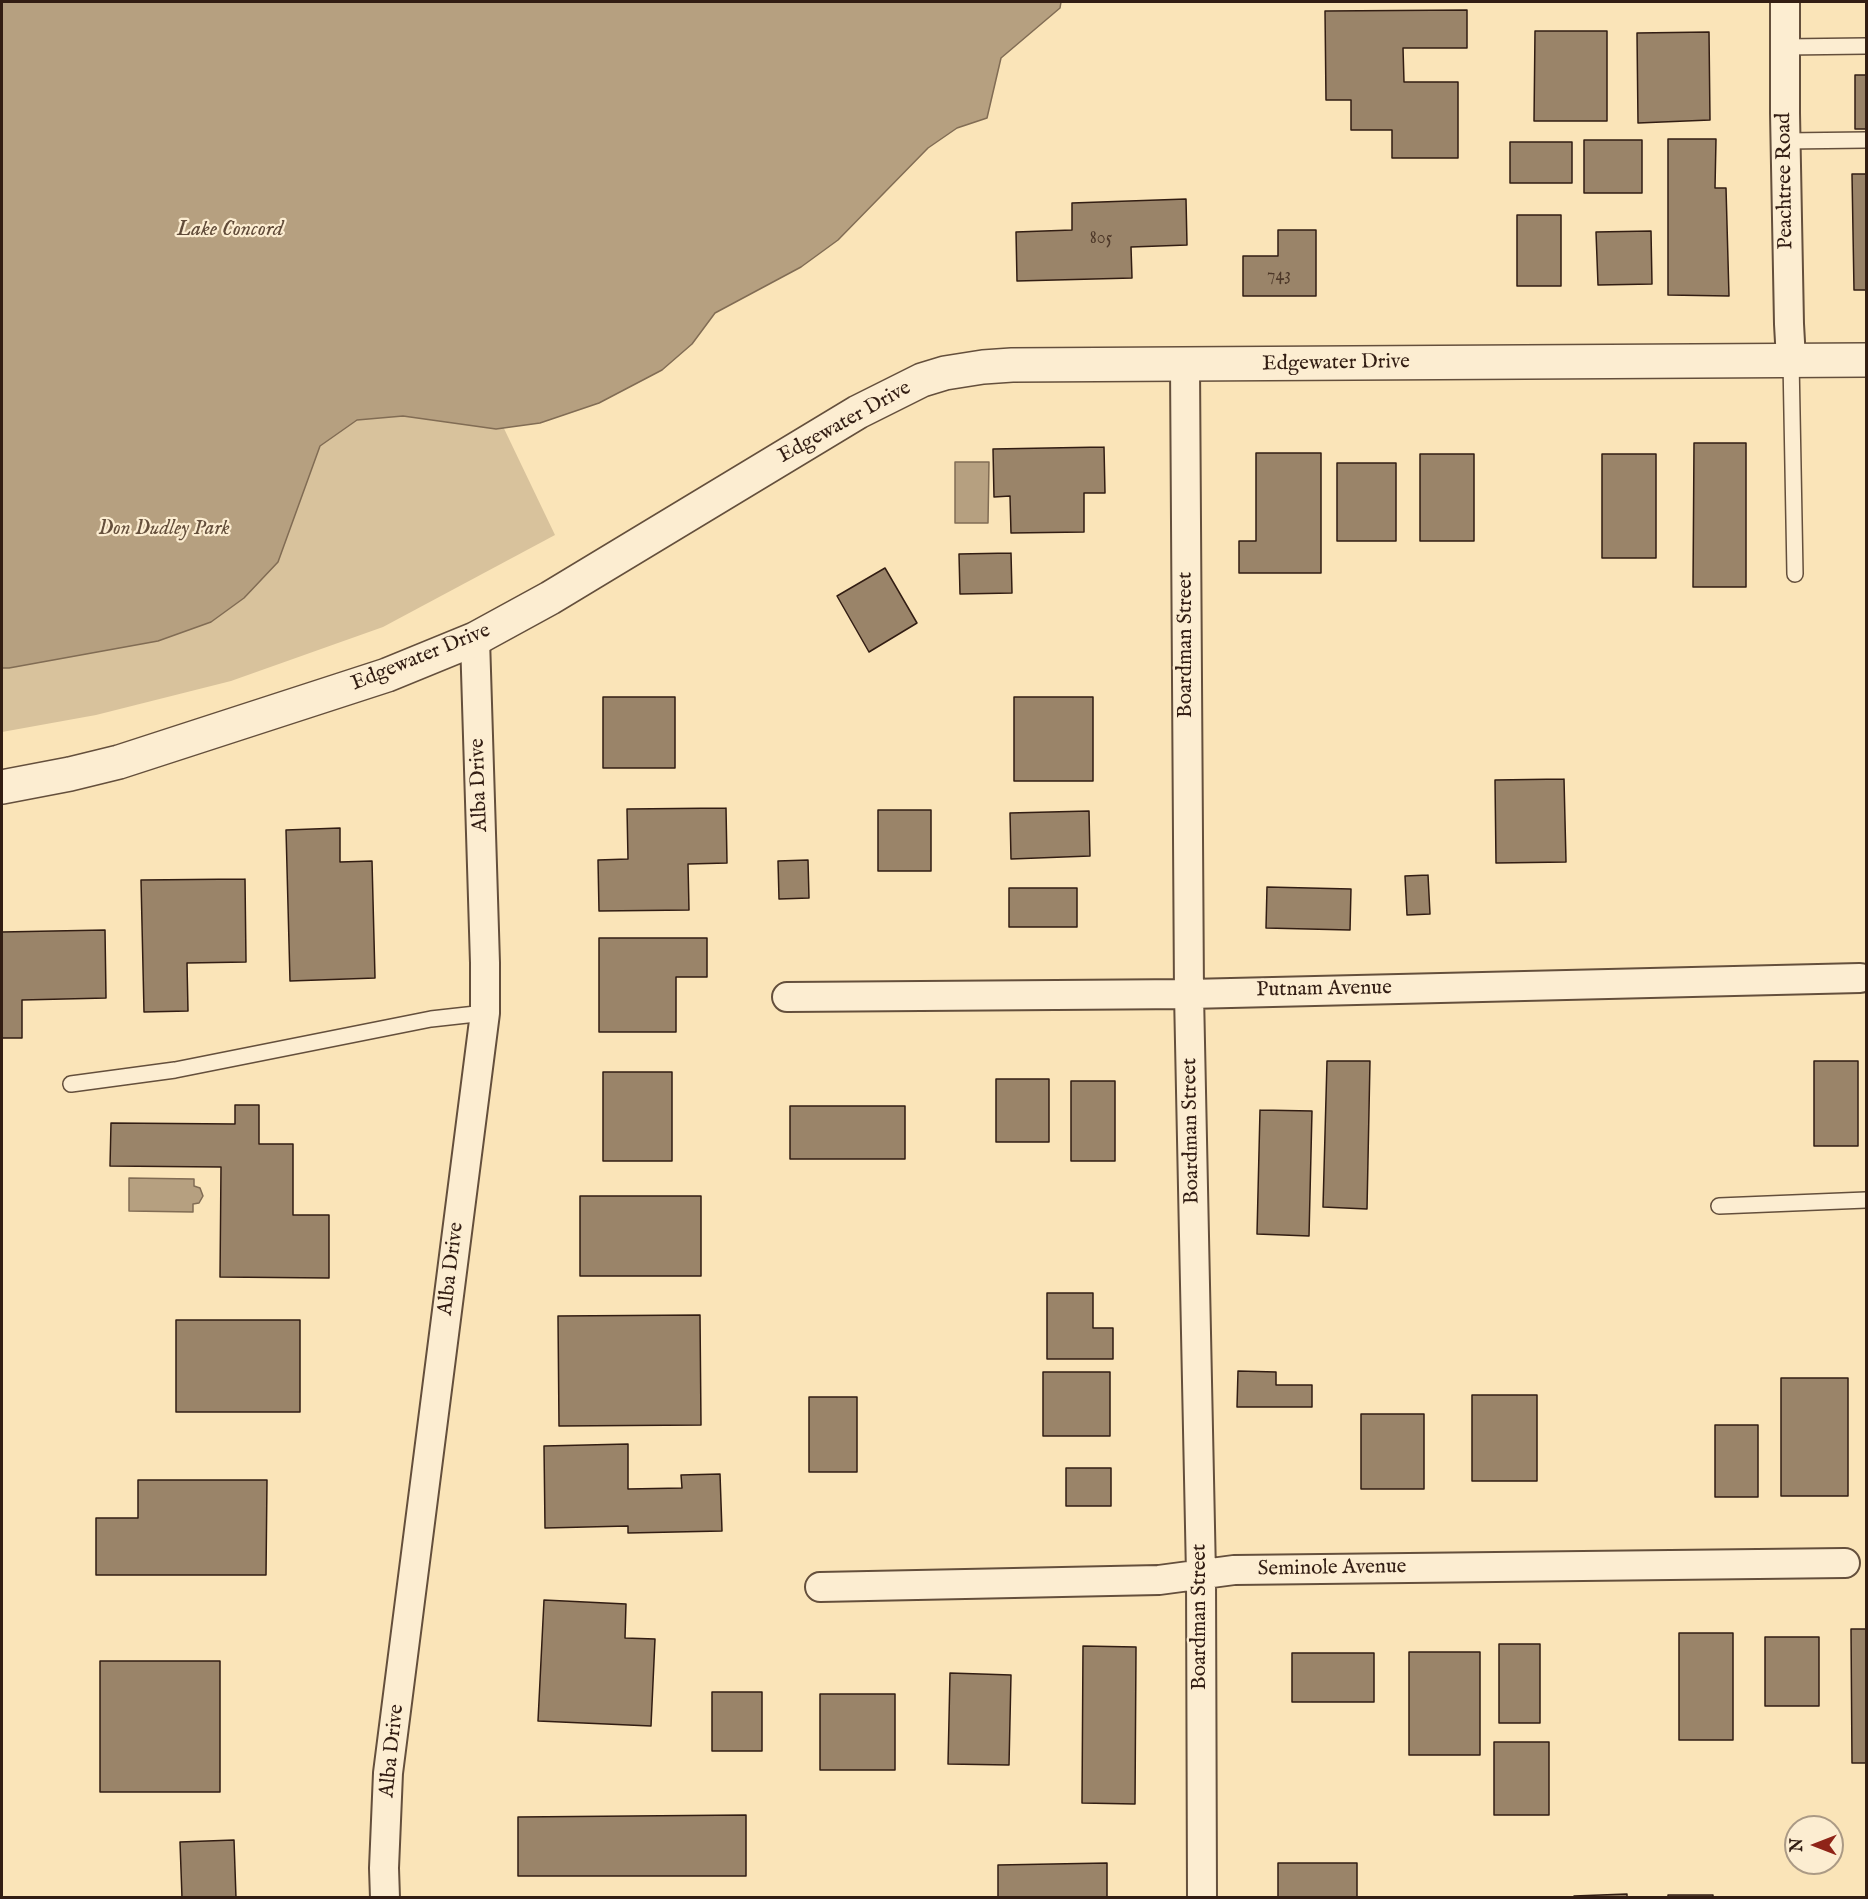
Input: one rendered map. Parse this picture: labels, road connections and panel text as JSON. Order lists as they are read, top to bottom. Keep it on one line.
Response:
{"streets":{"street":["Peachtree Road","Edgewater Drive","Boardman Street","Alba Drive","Putnam Avenue","Seminole Avenue"]},"crossings":[["Peachtree Road","Edgewater Drive"],["Edgewater Drive","Boardman Street"],["Edgewater Drive","Alba Drive"],["Boardman Street","Putnam Avenue"],["Boardman Street","Seminole Avenue"]],"water":["Lake Concord"],"parks":["Don Dudley Park"],"house_numbers":["805","743"],"north":"left"}
